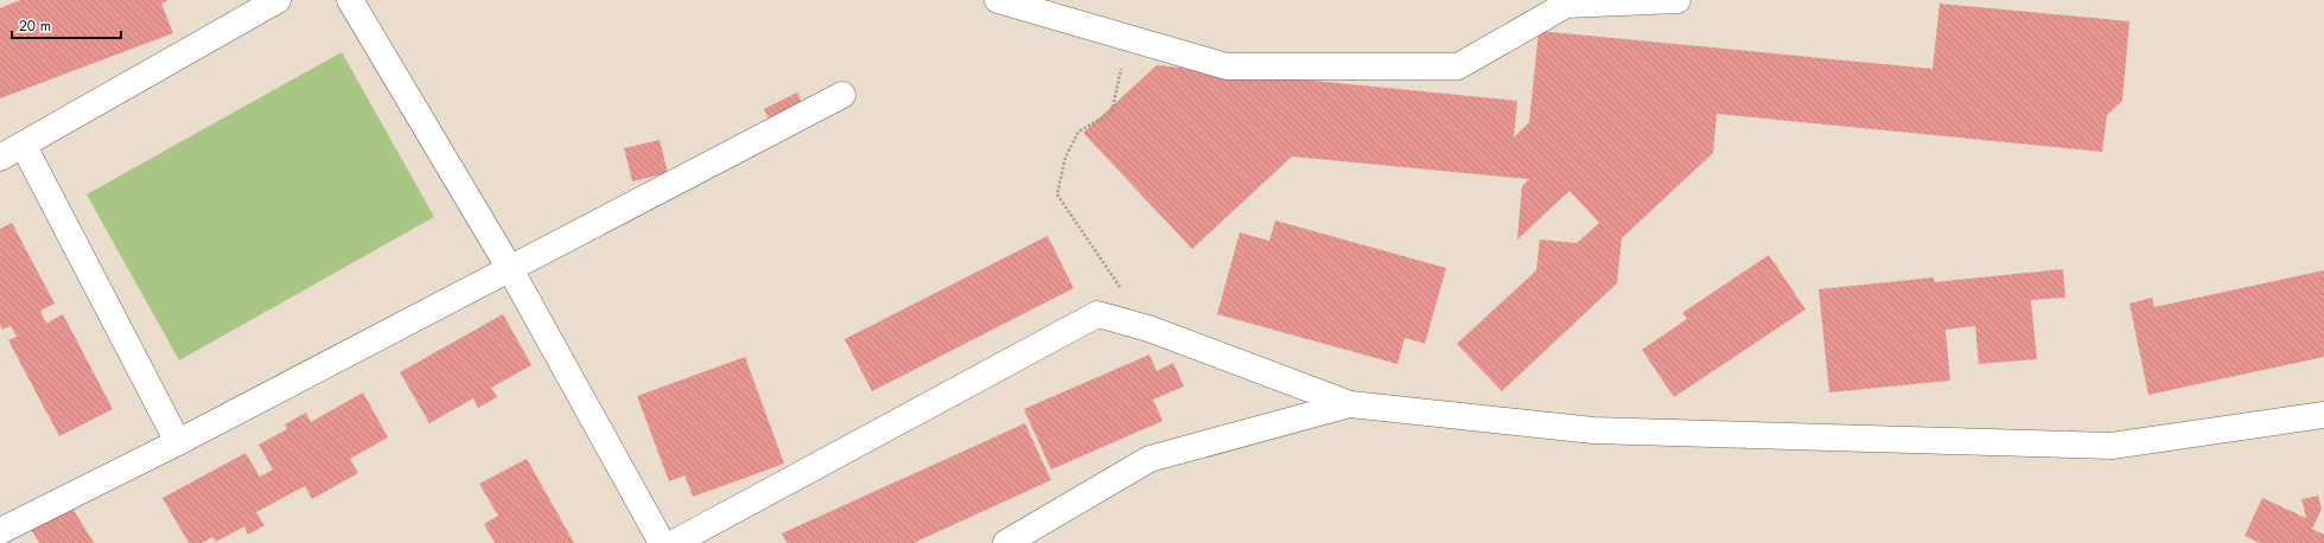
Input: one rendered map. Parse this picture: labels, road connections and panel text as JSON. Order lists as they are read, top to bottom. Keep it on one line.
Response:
{"scale_bar":"20 m"}
